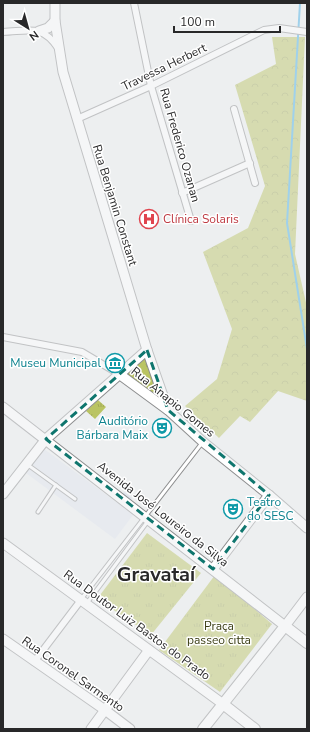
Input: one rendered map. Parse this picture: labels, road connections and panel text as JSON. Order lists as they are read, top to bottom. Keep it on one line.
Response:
{"streets":{"main road":["Avenida José Loureiro da Silva","Rua Doutor Luiz Bastos do Prado"],"street":["Travessa Herbert","Rua Frederico Ozanan","Rua Benjamin Constant","Rua Anapio Gomes","Rua Coronel Sarmento"]},"crossings":[["Travessa Herbert","Rua Frederico Ozanan"],["Travessa Herbert","Rua Benjamin Constant"],["Rua Benjamin Constant","Rua Anapio Gomes"]],"districts":["Gravataí"],"parks":["Praça passeo citta"],"places":{"hospital":["Clínica Solaris"],"museum":["Museu Municipal"],"theatre":["Auditório Bárbara Maix","Teatro do SESC"]},"scale_bar":"100 m","north":"bottom right"}
